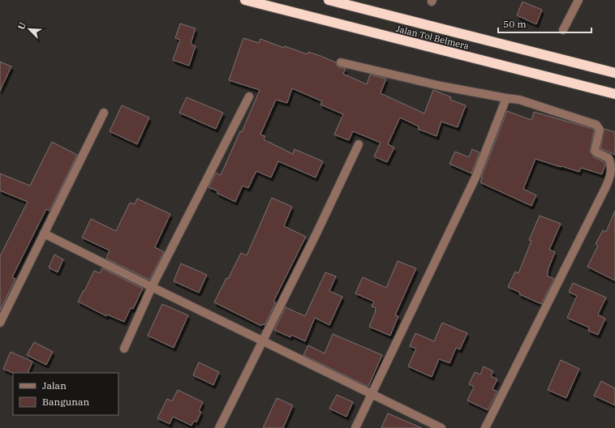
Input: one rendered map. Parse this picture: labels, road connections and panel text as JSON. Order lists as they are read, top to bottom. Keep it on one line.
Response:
{"streets":{"highway":["Jalan Tol Belmera"]},"legend":["Jalan","Bangunan"],"scale_bar":"50 m","north":"top left"}
